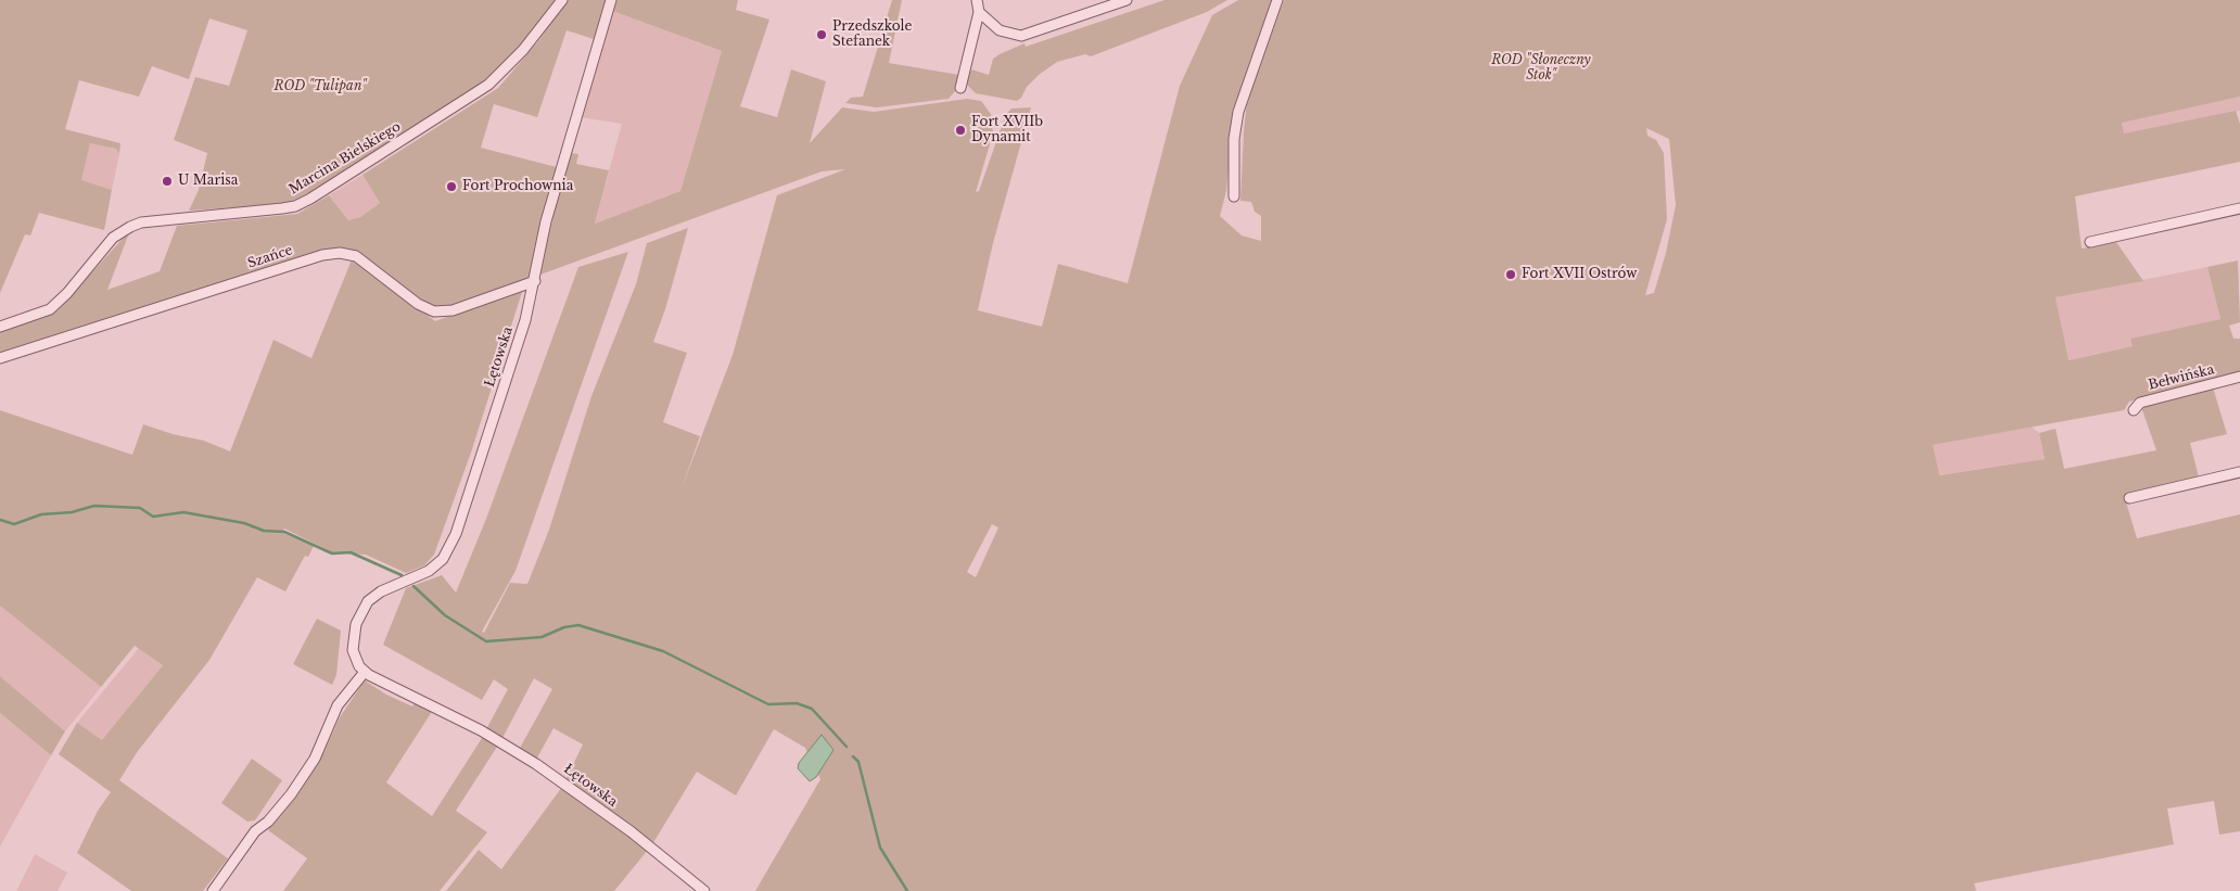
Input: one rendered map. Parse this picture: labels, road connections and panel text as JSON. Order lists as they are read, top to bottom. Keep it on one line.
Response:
{"streets":{"street":["Marcina Bielskiego","Szańce","Łętowska","Bełwińska"]},"crossings":[["Szańce","Łętowska"]],"parks":["ROD \"Słoneczny Stok\"","ROD \"Tulipan\""],"places":["Przedszkole Stefanek","Fort XVIIb Dynamit","U Marisa","Fort Prochownia","Fort XVII Ostrów"]}
